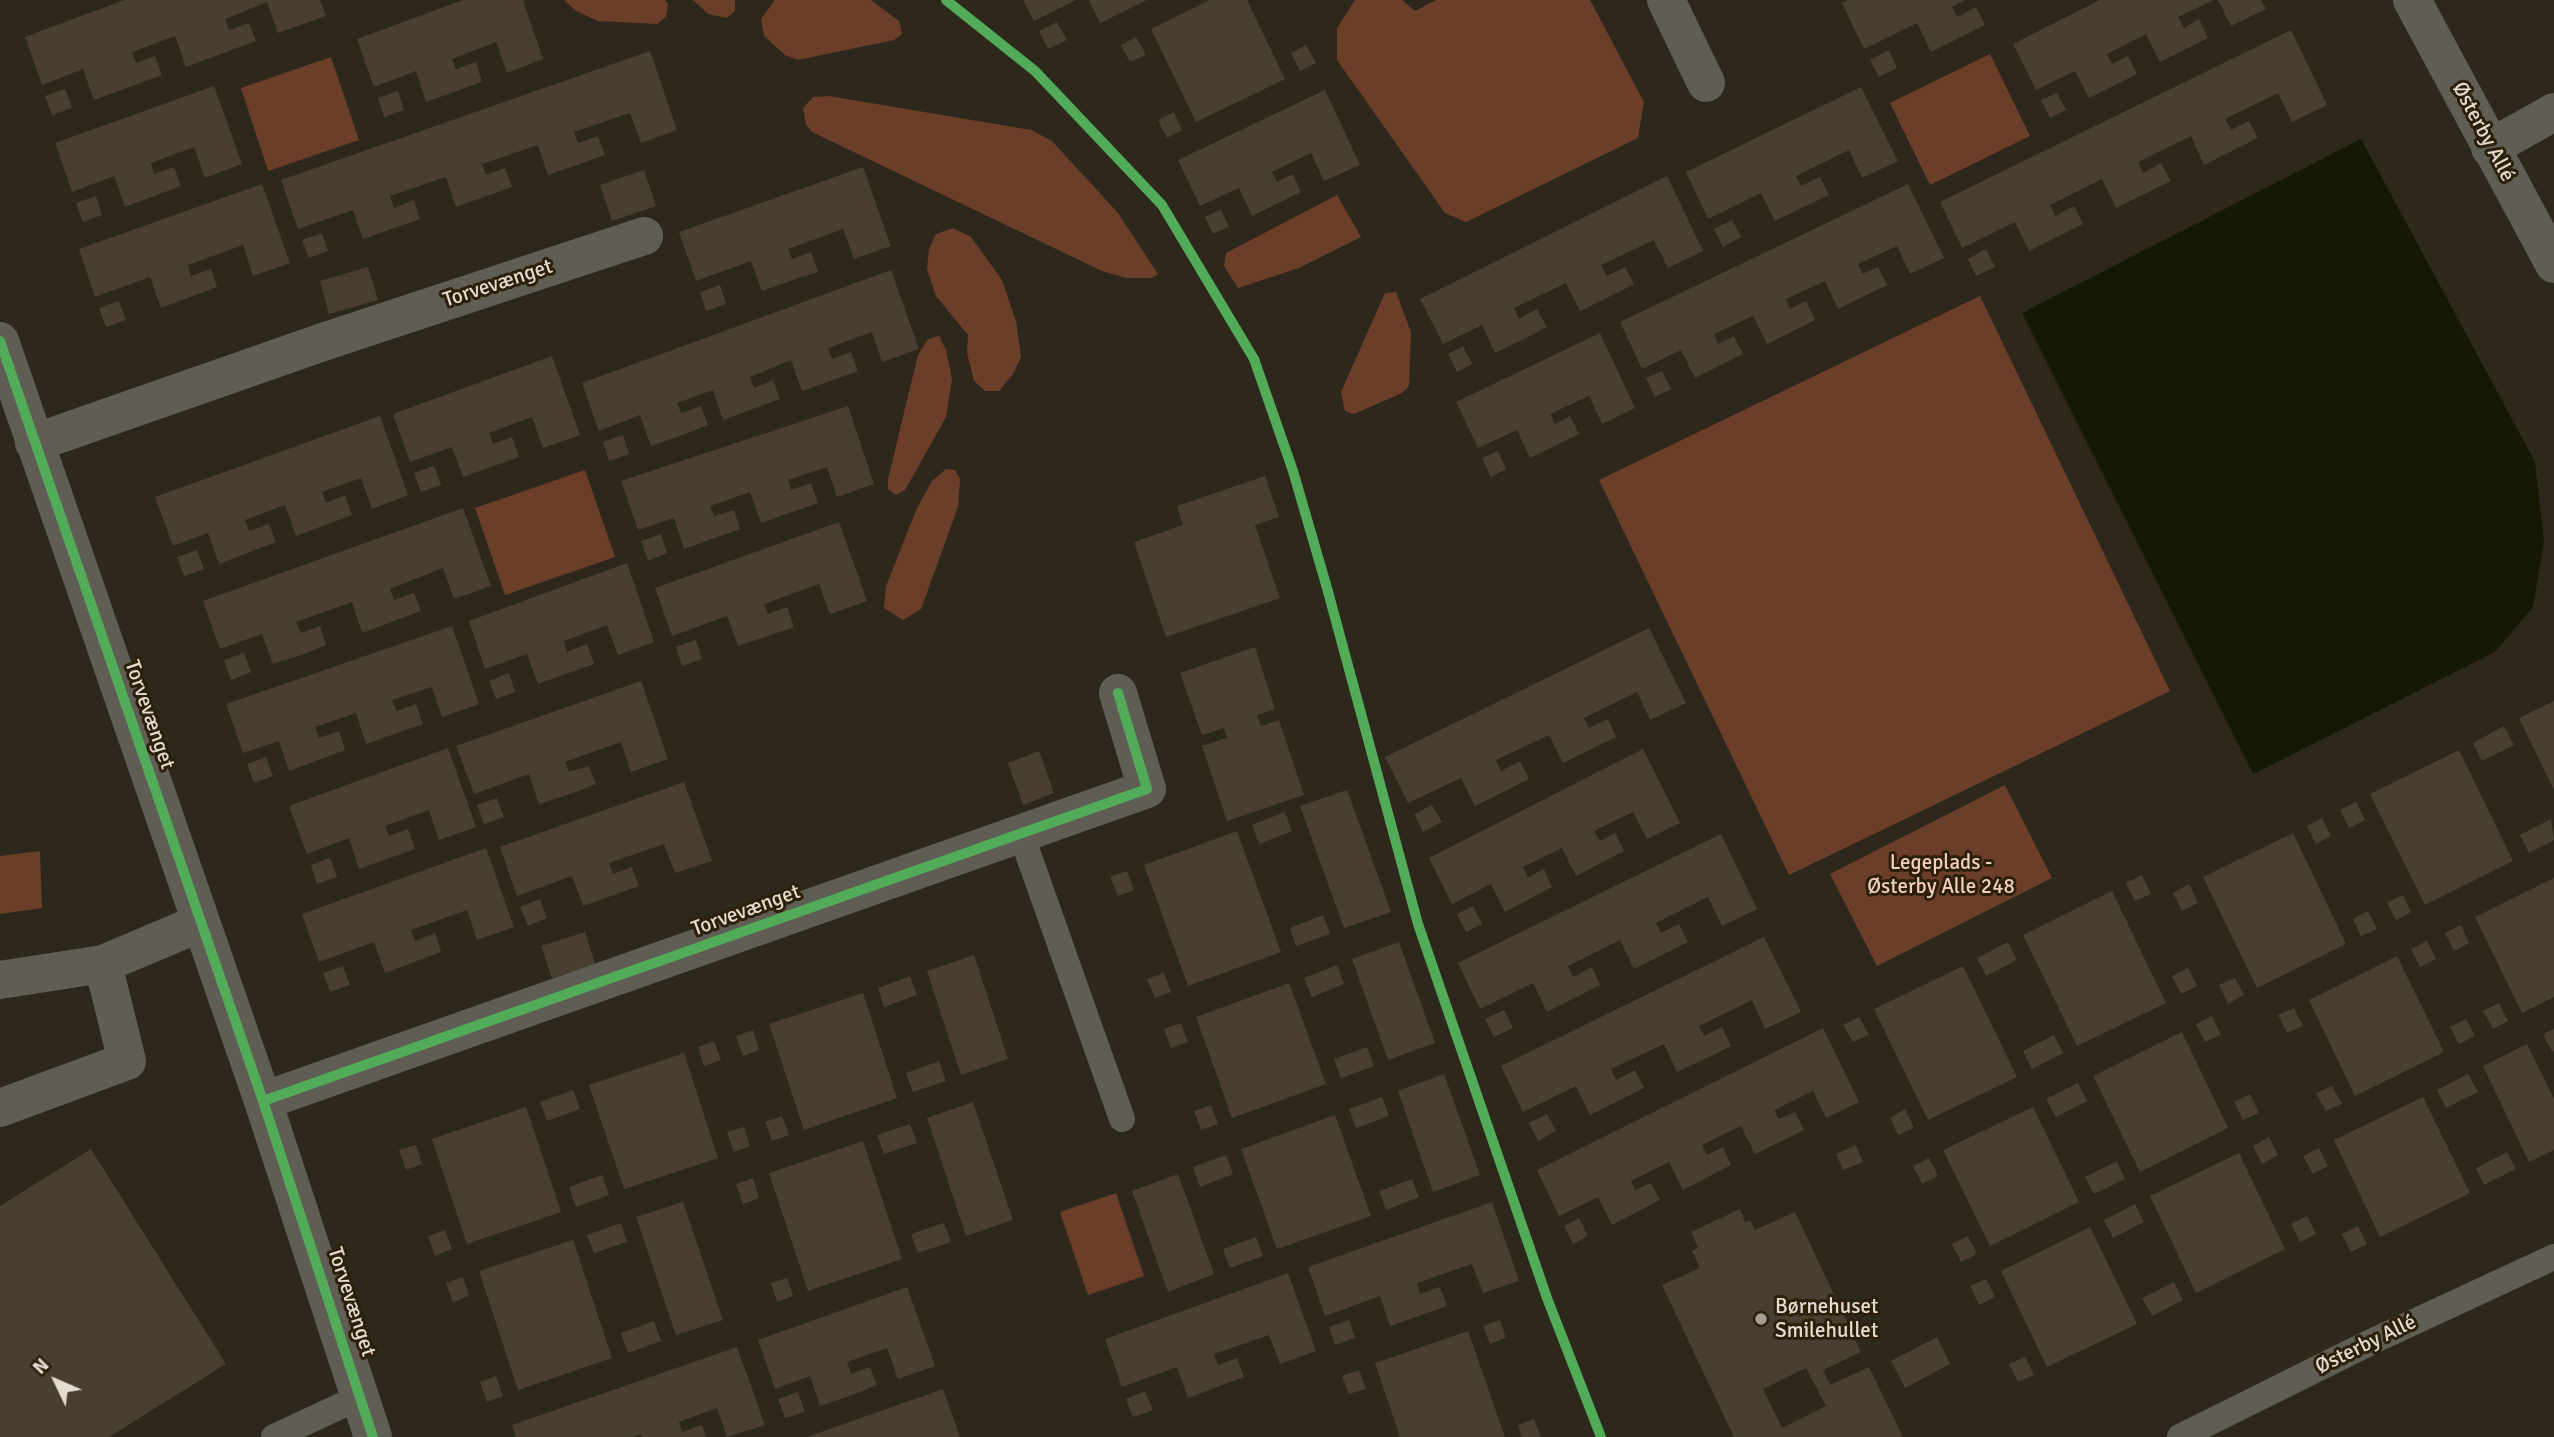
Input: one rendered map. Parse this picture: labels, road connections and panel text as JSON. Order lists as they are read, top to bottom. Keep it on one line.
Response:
{"streets":{"street":["Østerby Allé","Torvevænget"]},"parks":["Legeplads - Østerby Alle 248"],"places":["Børnehuset Smilehullet"],"north":"top left"}
